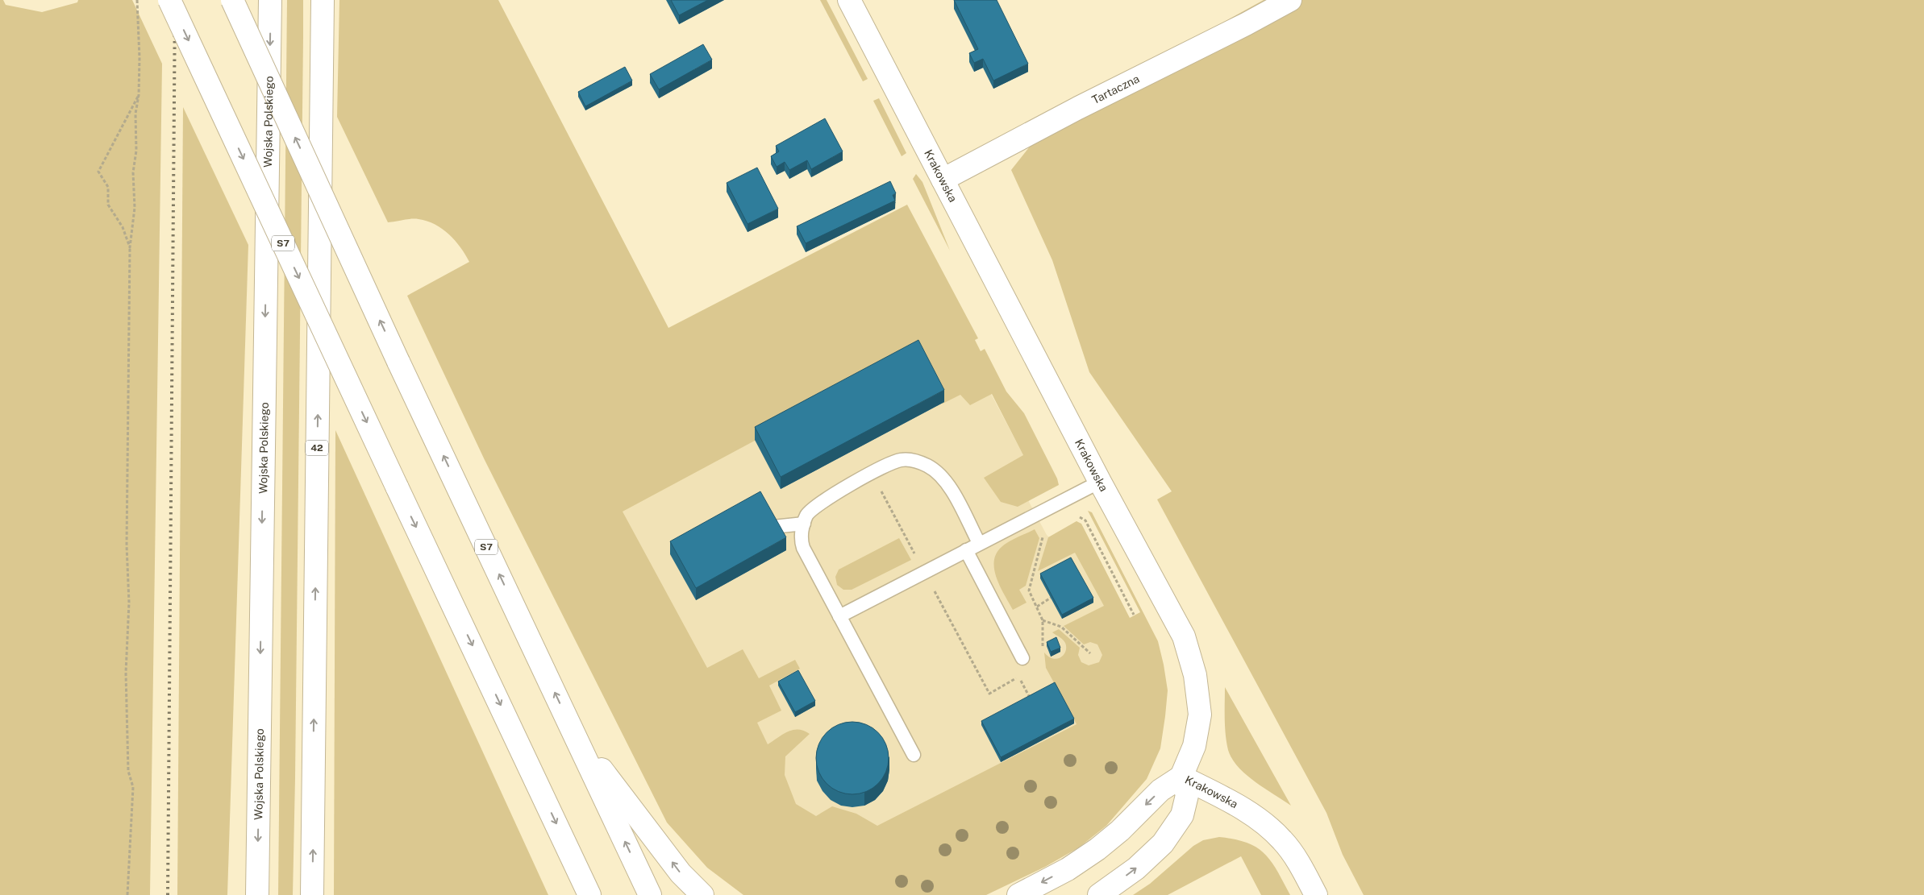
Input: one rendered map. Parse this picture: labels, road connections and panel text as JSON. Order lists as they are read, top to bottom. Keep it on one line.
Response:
{"streets":{"main road":["Tartaczna","Wojska Polskiego","Krakowska","S7","42"]},"crossings":[["Tartaczna","Krakowska"]]}
